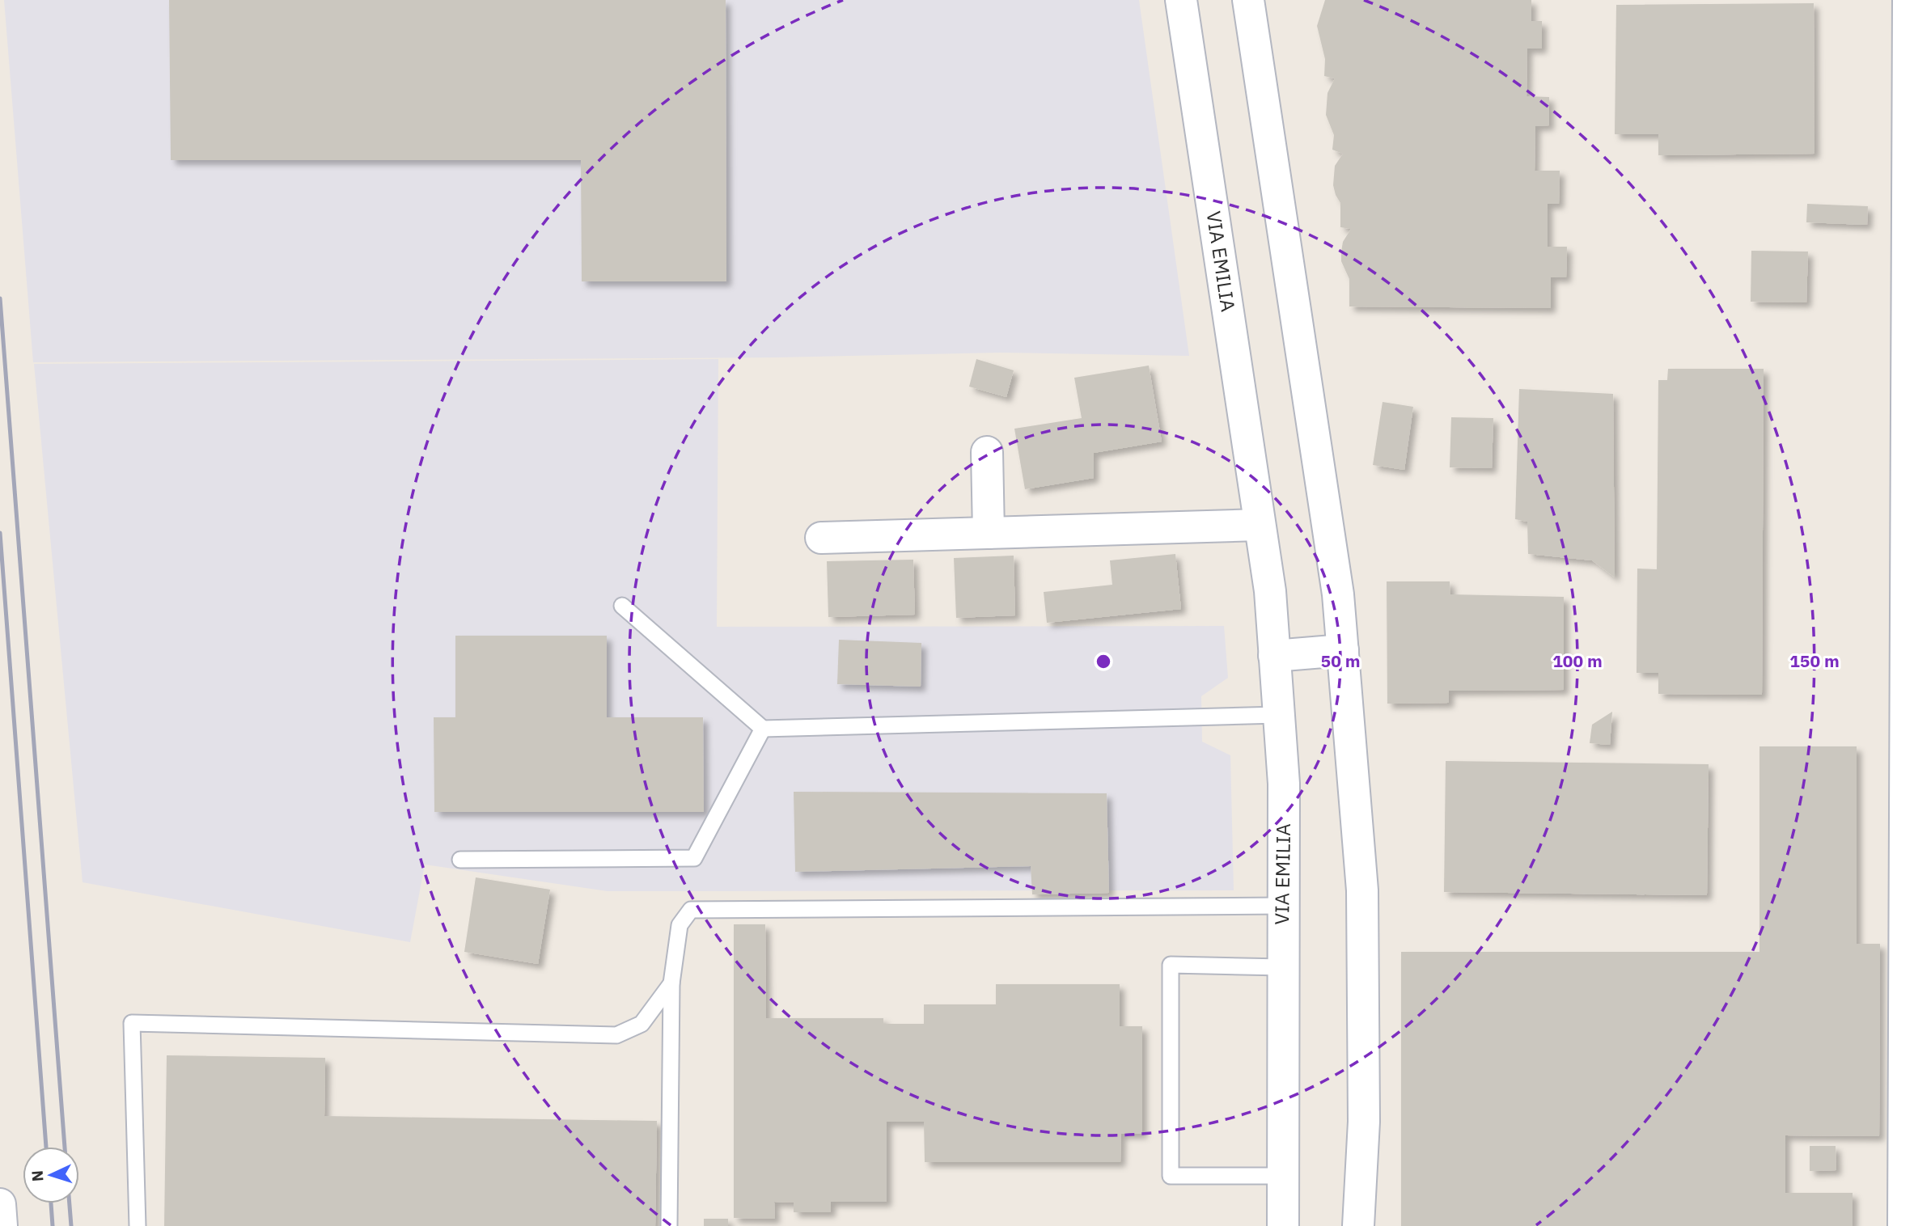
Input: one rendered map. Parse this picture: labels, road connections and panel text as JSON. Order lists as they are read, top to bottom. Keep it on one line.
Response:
{"streets":{"street":["VIA EMILIA"]},"north":"left","rings":["50 m","100 m","150 m"]}
